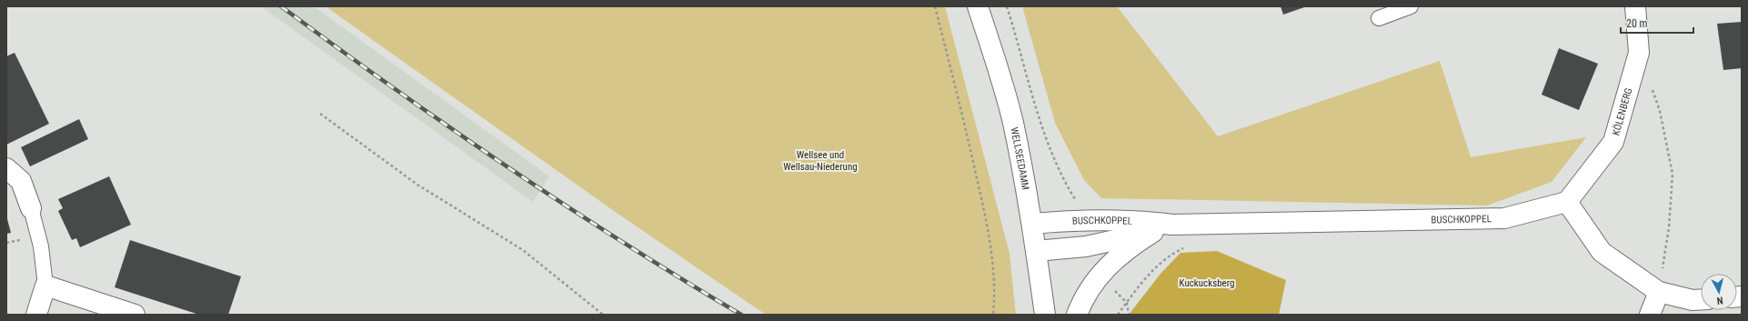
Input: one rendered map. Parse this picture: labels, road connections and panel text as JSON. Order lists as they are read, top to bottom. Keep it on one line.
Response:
{"streets":{"street":["KÖLENBERG","WELLSEEDAMM","BUSCHKOPPEL"]},"crossings":[["KÖLENBERG","BUSCHKOPPEL"],["WELLSEEDAMM","BUSCHKOPPEL"]],"parks":["Wellsee und Wellsau-Niederung","Kuckucksberg"],"scale_bar":"20 m","north":"bottom"}
